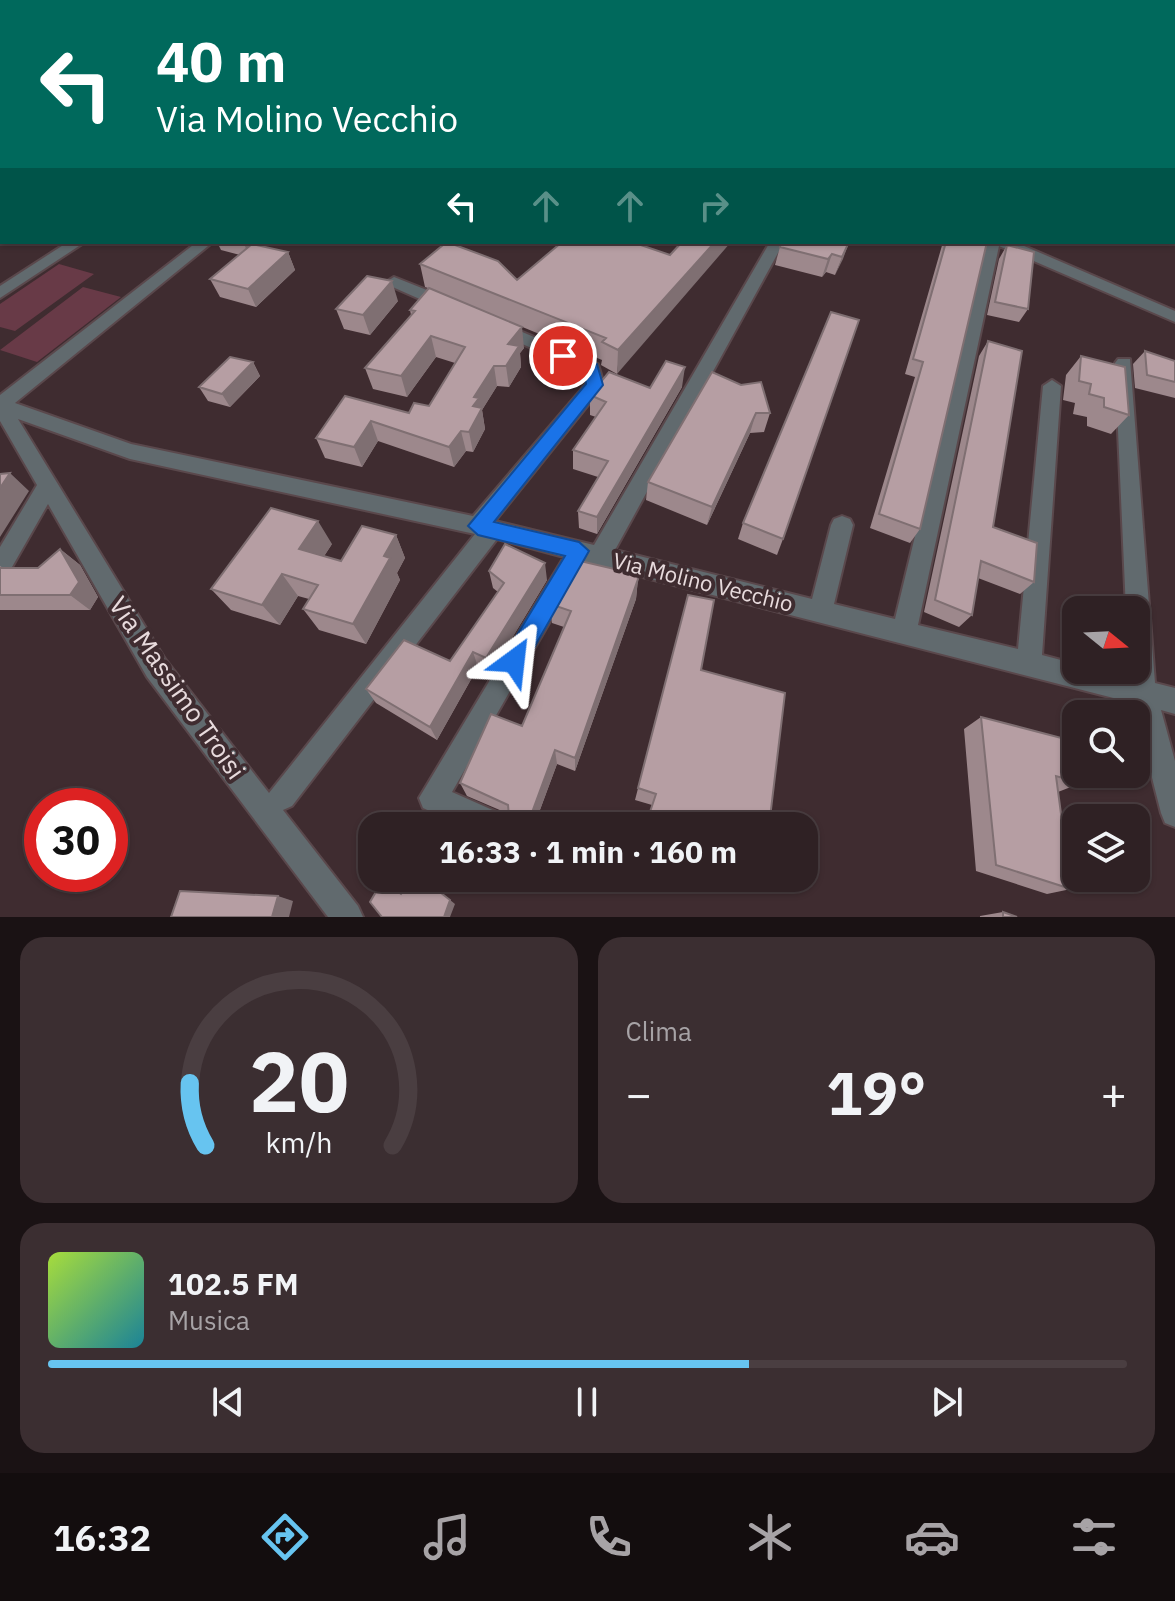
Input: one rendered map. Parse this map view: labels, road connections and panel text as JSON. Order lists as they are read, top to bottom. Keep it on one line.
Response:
{"streets":{"street":["Via Molino Vecchio","Via Massimo Troisi"]},"crossings":[["Via Molino Vecchio","Via Massimo Troisi"]],"north":"right","page":{"turn":["40 m","Via Molino Vecchio"],"limit":"30","trip":"16:33 · 1 min · 160 m","tile":"Clima","heat":["−","19°","+"],"song":["102.5 FM","Musica"],"tabs":"16:32","gauge":["20","km/h"]}}
